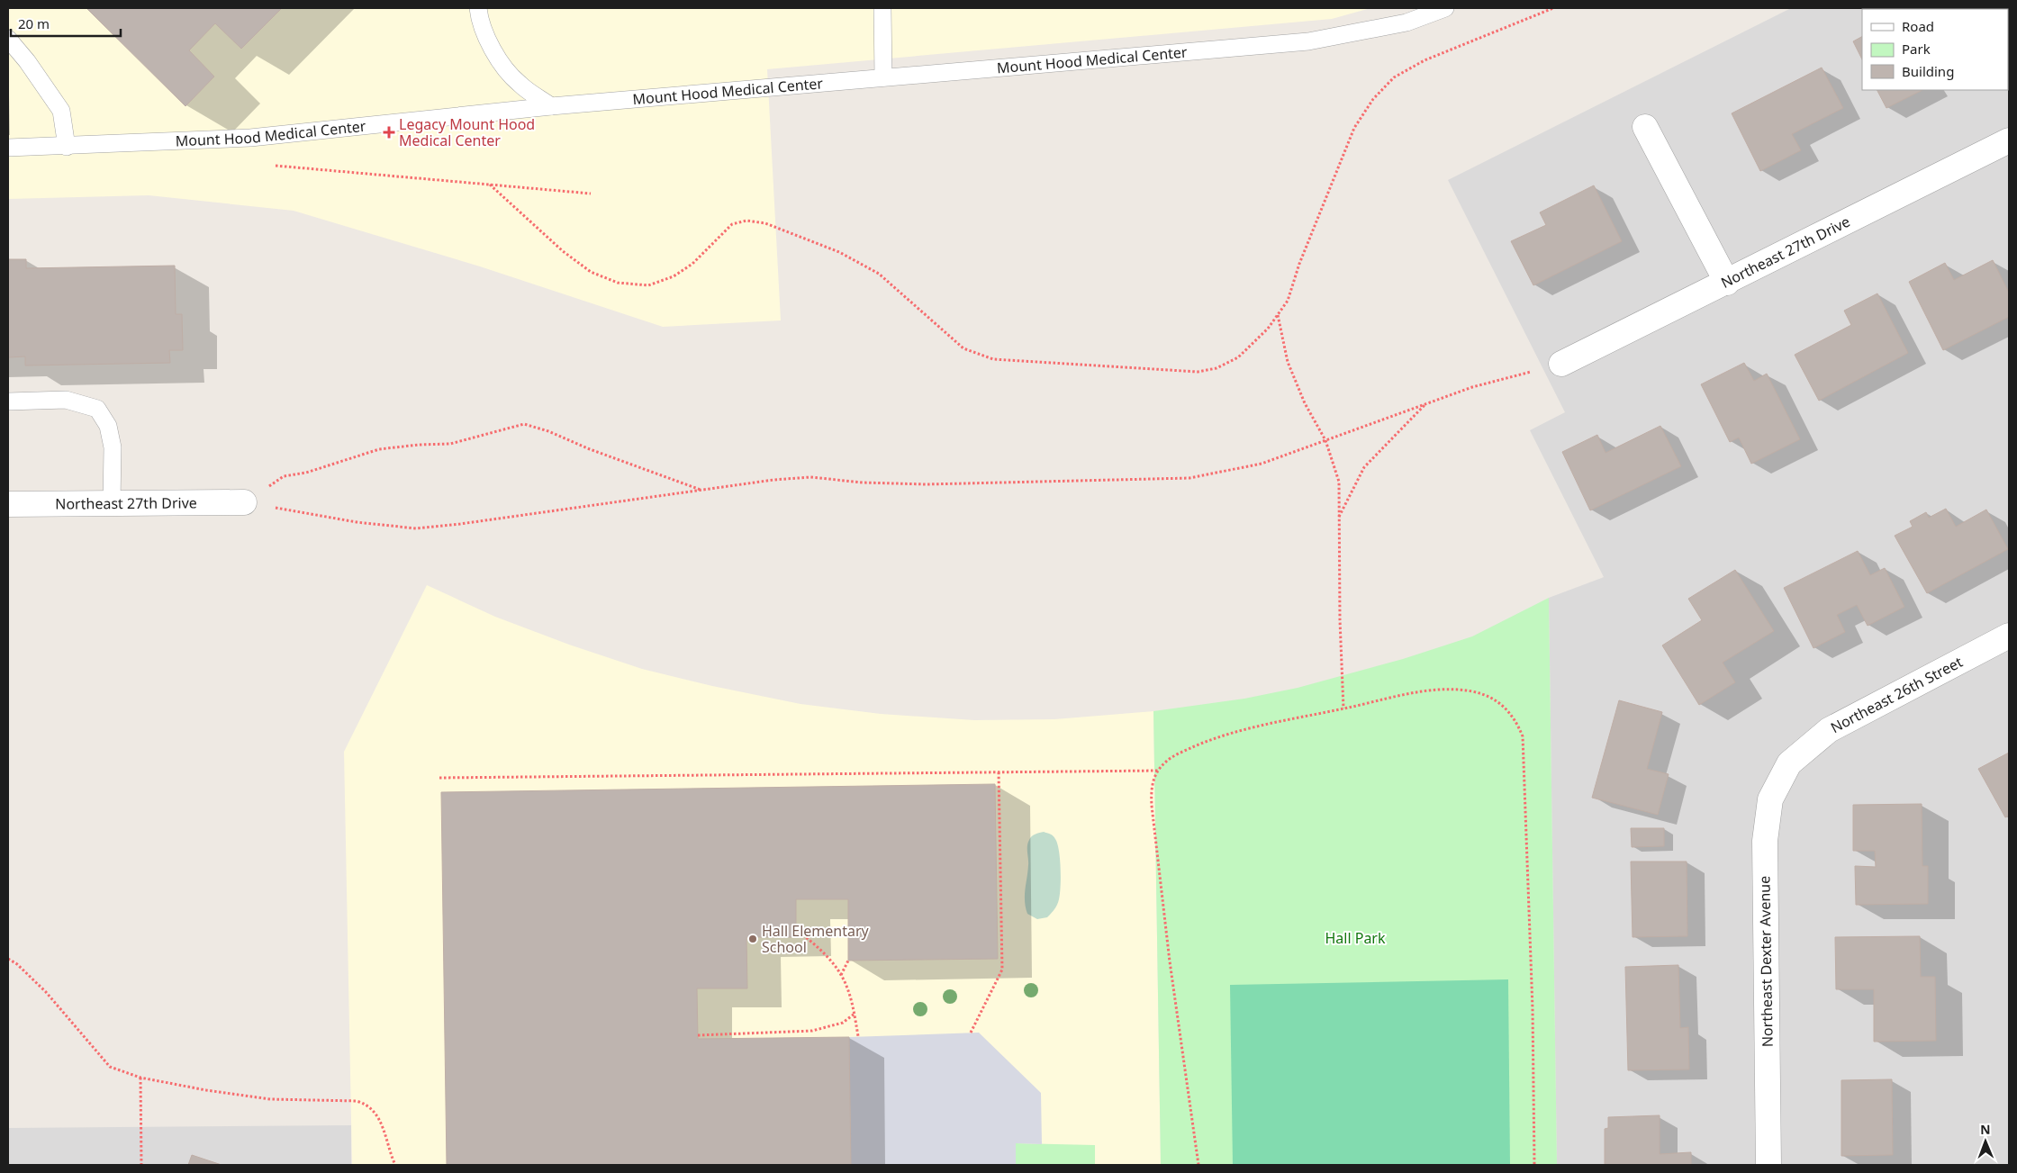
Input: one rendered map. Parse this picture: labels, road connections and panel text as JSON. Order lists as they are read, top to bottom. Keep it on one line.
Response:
{"streets":{"street":["Northeast 27th Drive","Northeast 26th Street","Northeast Dexter Avenue"],"lane":["Mount Hood Medical Center"]},"crossings":[["Northeast 26th Street","Northeast Dexter Avenue"]],"parks":["Hall Park"],"places":{"health":["Legacy Mount Hood Medical Center"],"other":["Hall Elementary School"]},"legend":["Road","Park","Building"],"scale_bar":"20 m","north":"top"}
